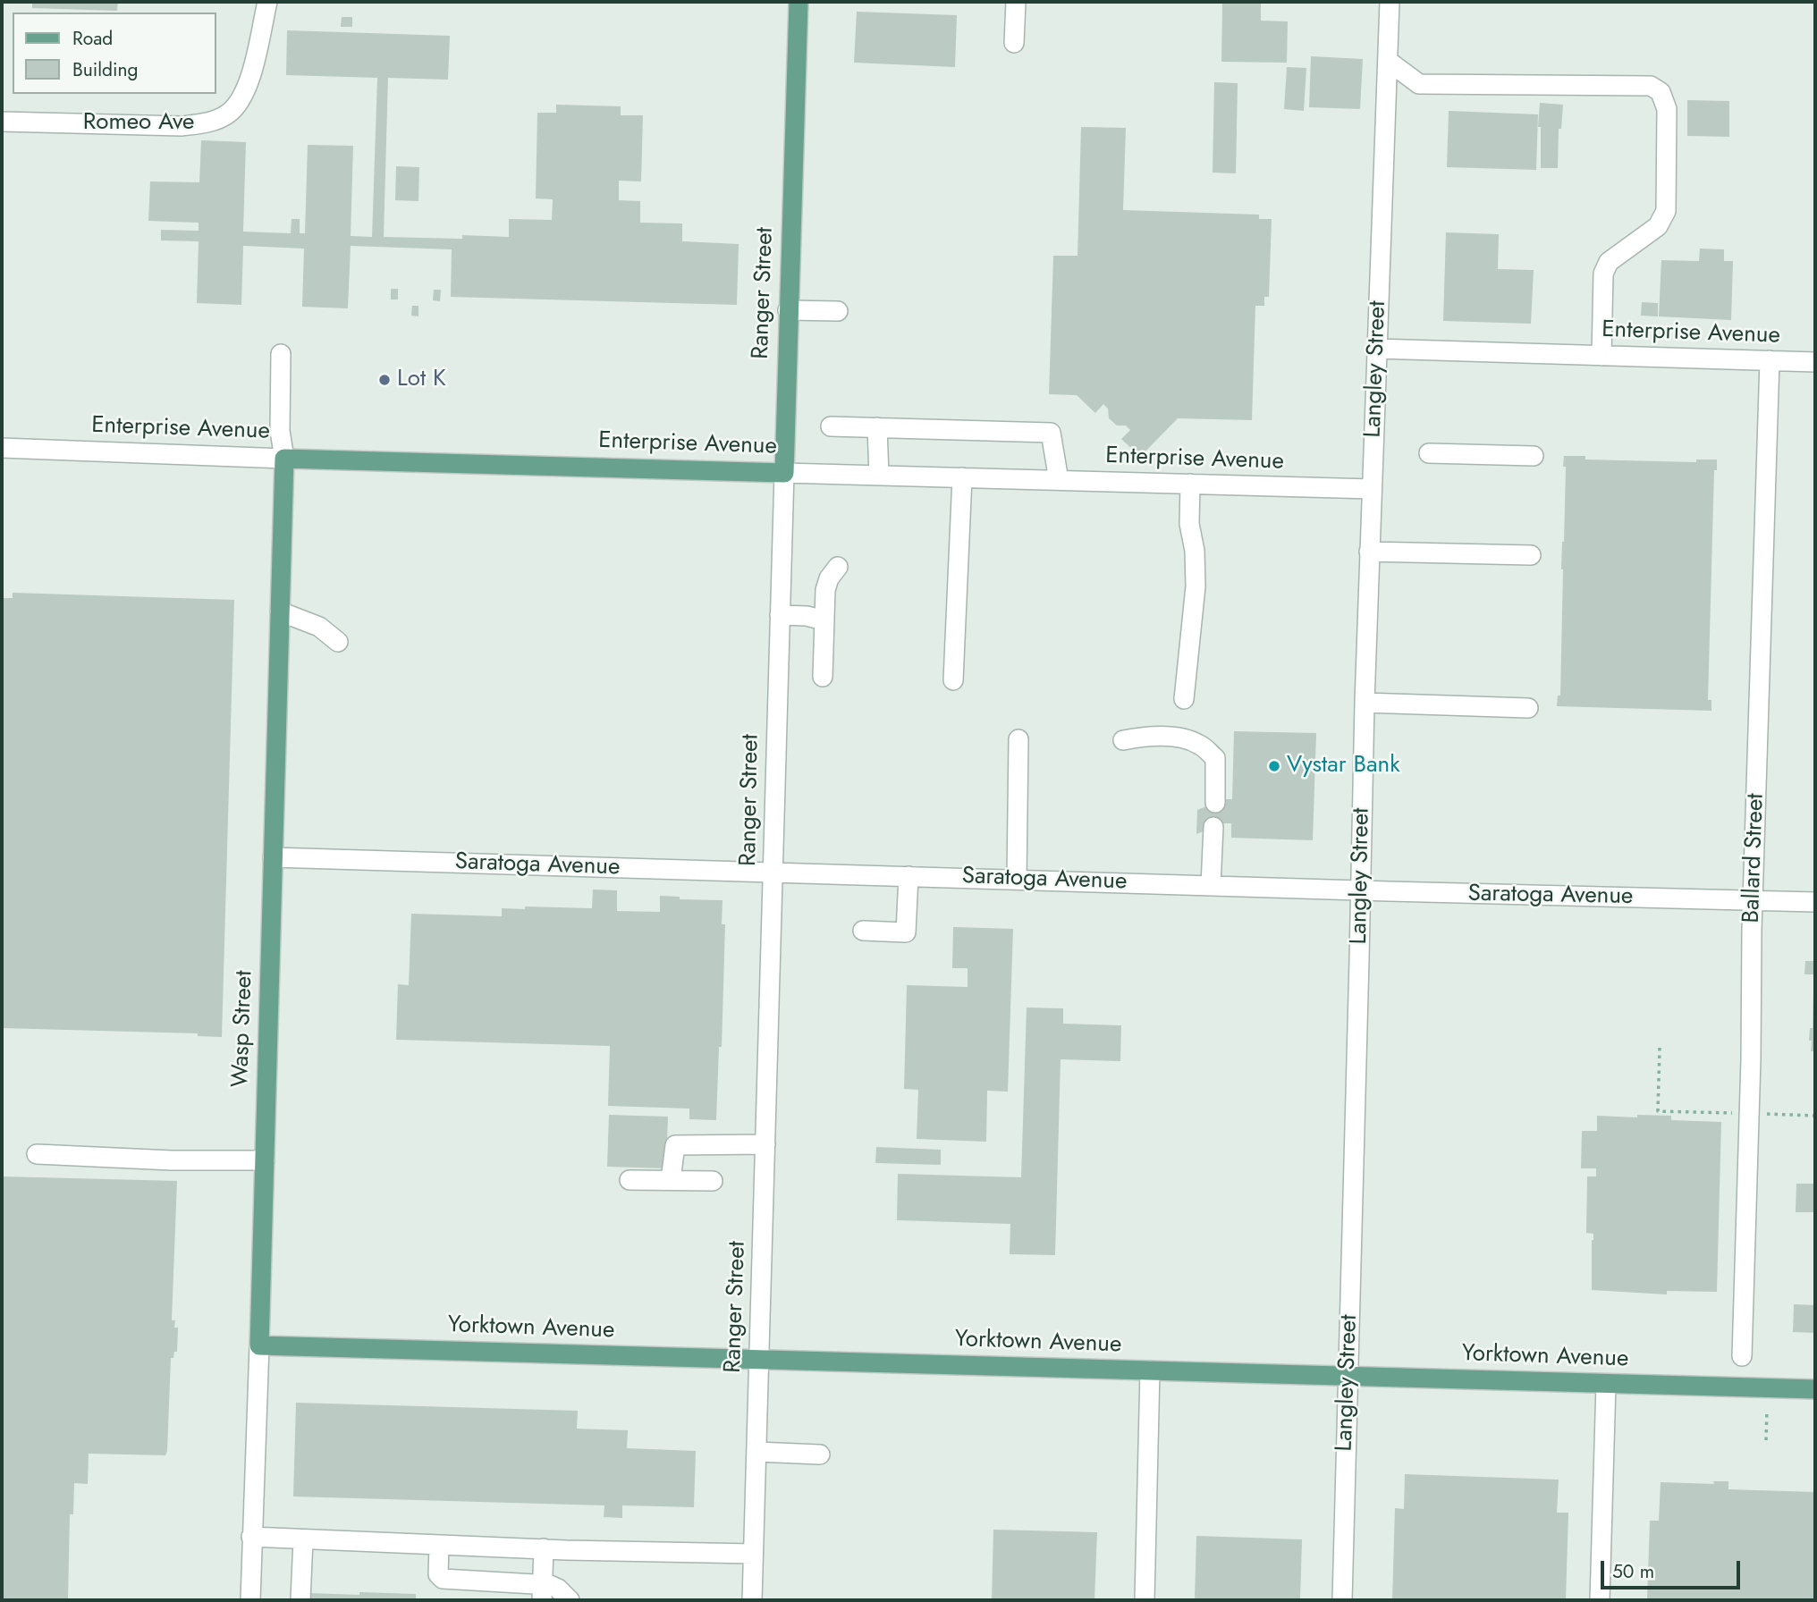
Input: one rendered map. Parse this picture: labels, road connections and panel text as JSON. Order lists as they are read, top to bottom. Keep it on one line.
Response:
{"streets":{"main road":["Ranger Street","Enterprise Avenue","Wasp Street","Yorktown Avenue"],"street":["Romeo Ave","Langley Street","Ballard Street","Saratoga Avenue"]},"crossings":[["Ranger Street","Enterprise Avenue"],["Ranger Street","Saratoga Avenue"],["Ranger Street","Yorktown Avenue"],["Enterprise Avenue","Langley Street"],["Enterprise Avenue","Ballard Street"],["Enterprise Avenue","Wasp Street"],["Langley Street","Saratoga Avenue"],["Langley Street","Yorktown Avenue"],["Ballard Street","Saratoga Avenue"],["Saratoga Avenue","Wasp Street"],["Wasp Street","Yorktown Avenue"]],"places":["Lot K","Vystar Bank"],"legend":["Road","Building"],"scale_bar":"50 m"}
